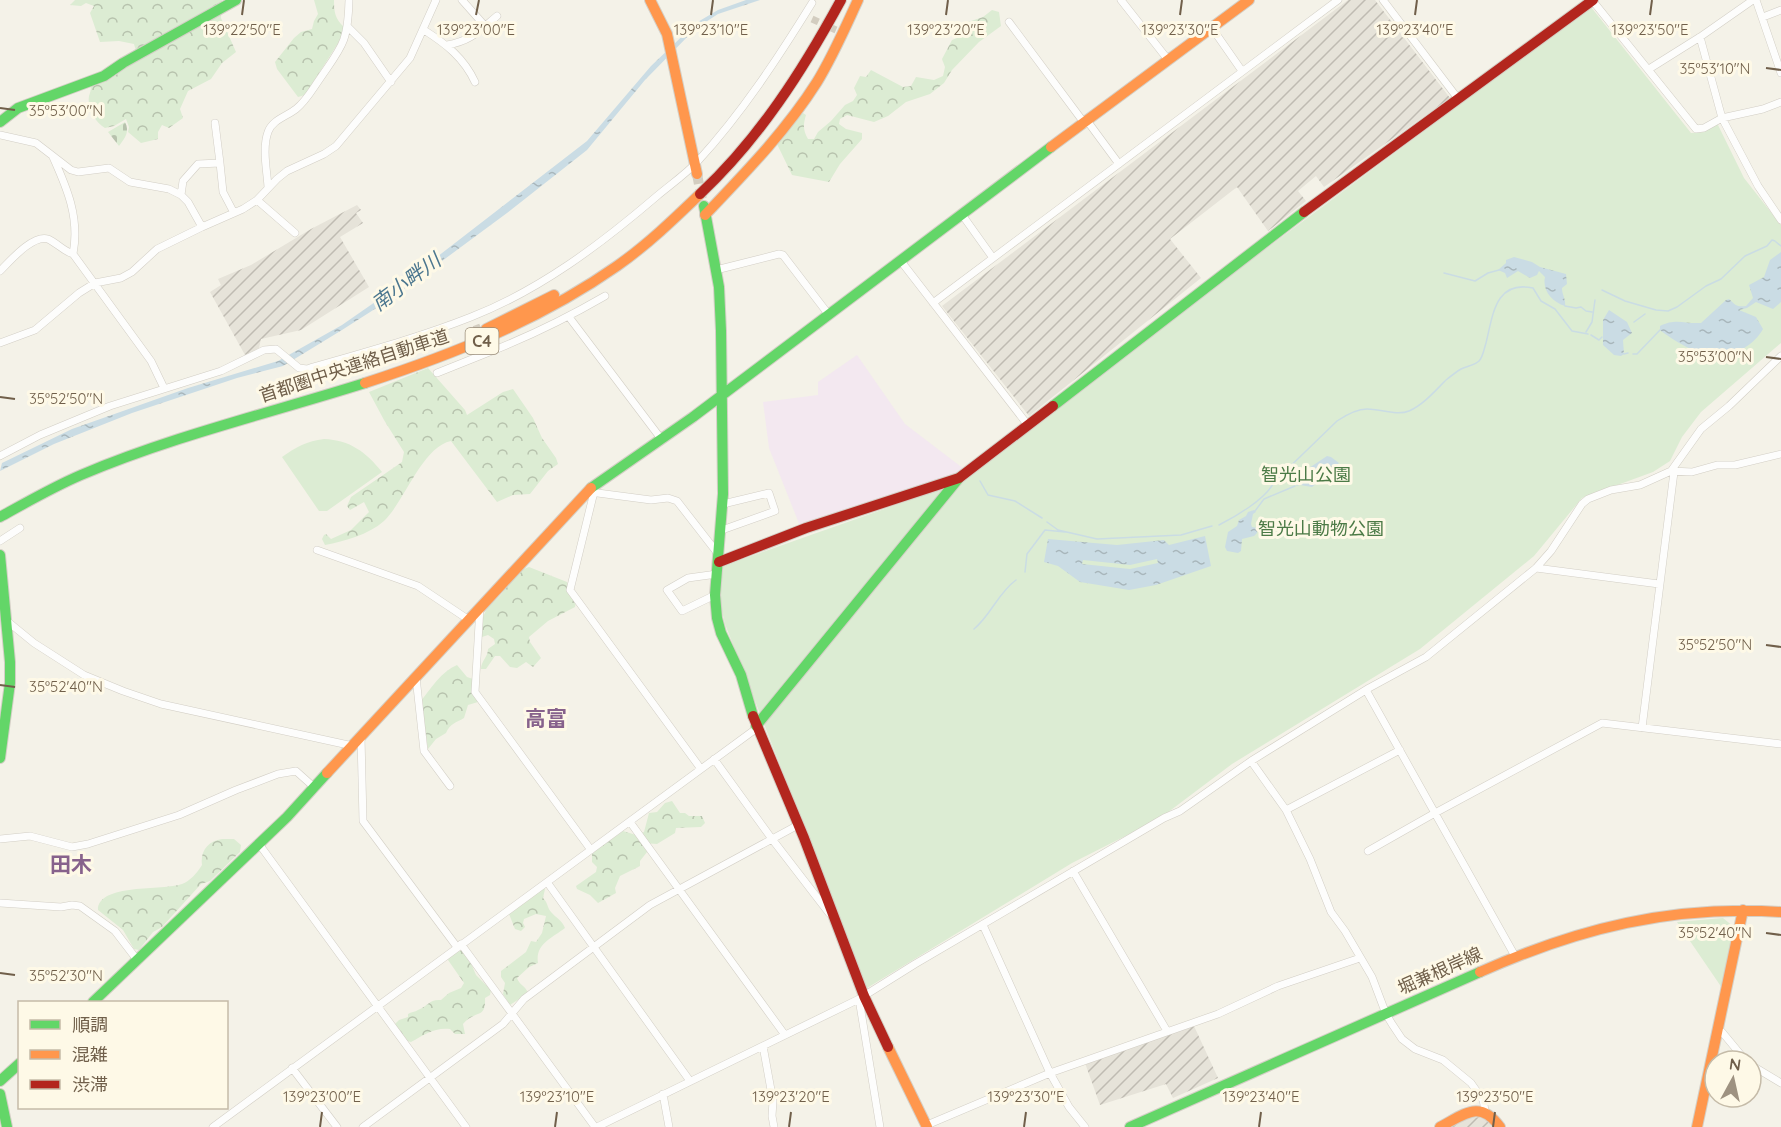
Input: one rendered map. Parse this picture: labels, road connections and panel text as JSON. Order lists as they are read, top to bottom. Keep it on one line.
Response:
{"streets":{"main road":["C4","首都圏中央連絡自動車道","堀兼根岸線"]},"districts":["高富","田木"],"water":["南小畔川"],"parks":["智光山公園","智光山動物公園"],"legend":["順調","混雑","渋滞"],"north":"top","coordinates":["139°22'50\"E","139°23'00\"E","139°23'10\"E","139°23'20\"E","139°23'30\"E","139°23'40\"E","139°23'50\"E","35°53'10\"N","35°53'00\"N","35°52'50\"N","35°52'40\"N","35°52'30\"N"]}
